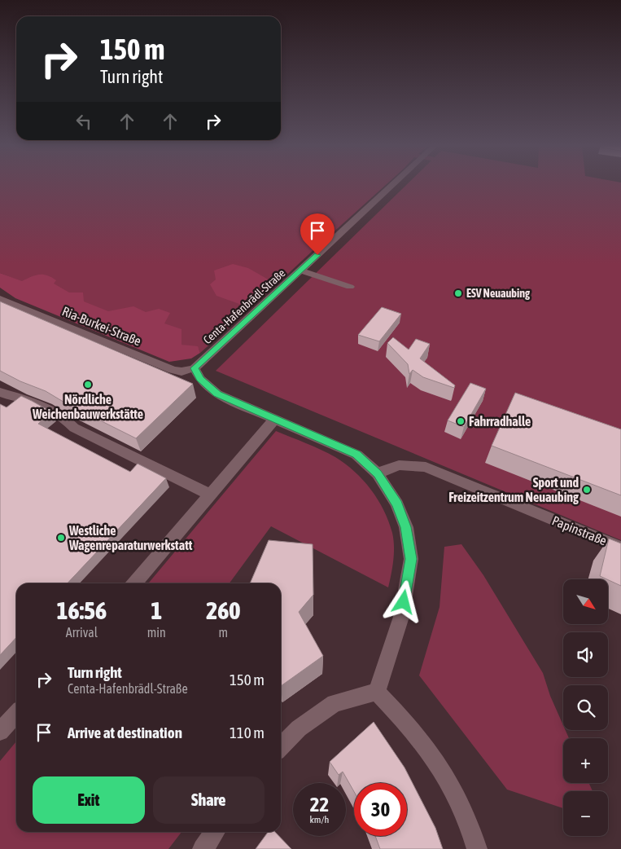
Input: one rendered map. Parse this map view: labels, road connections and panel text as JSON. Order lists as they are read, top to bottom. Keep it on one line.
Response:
{"streets":{"street":["Centa-Hafenbrädl-Straße","Ria-Burkei-Straße","Papinstraße"]},"crossings":[["Centa-Hafenbrädl-Straße","Ria-Burkei-Straße"]],"places":["ESV Neuaubing","Nördliche Weichenbauwerkstätte","Fahrradhalle","Sport und Freizeitzentrum Neuaubing","Westliche Wagenreparaturwerkstatt"],"north":"bottom right","page":{"turn":["150 m","Turn right"],"map_buttons":["+","−"],"eta":["16:56","Arrival","1","min","260","m"],"list":[{"name":"Turn right","note":"Centa-Hafenbrädl-Straße","value":"150 m"},{"name":"Arrive at destination","value":"110 m"}],"buttons":["Exit","Share"],"speed":"22 km/h","limit":"30"}}
